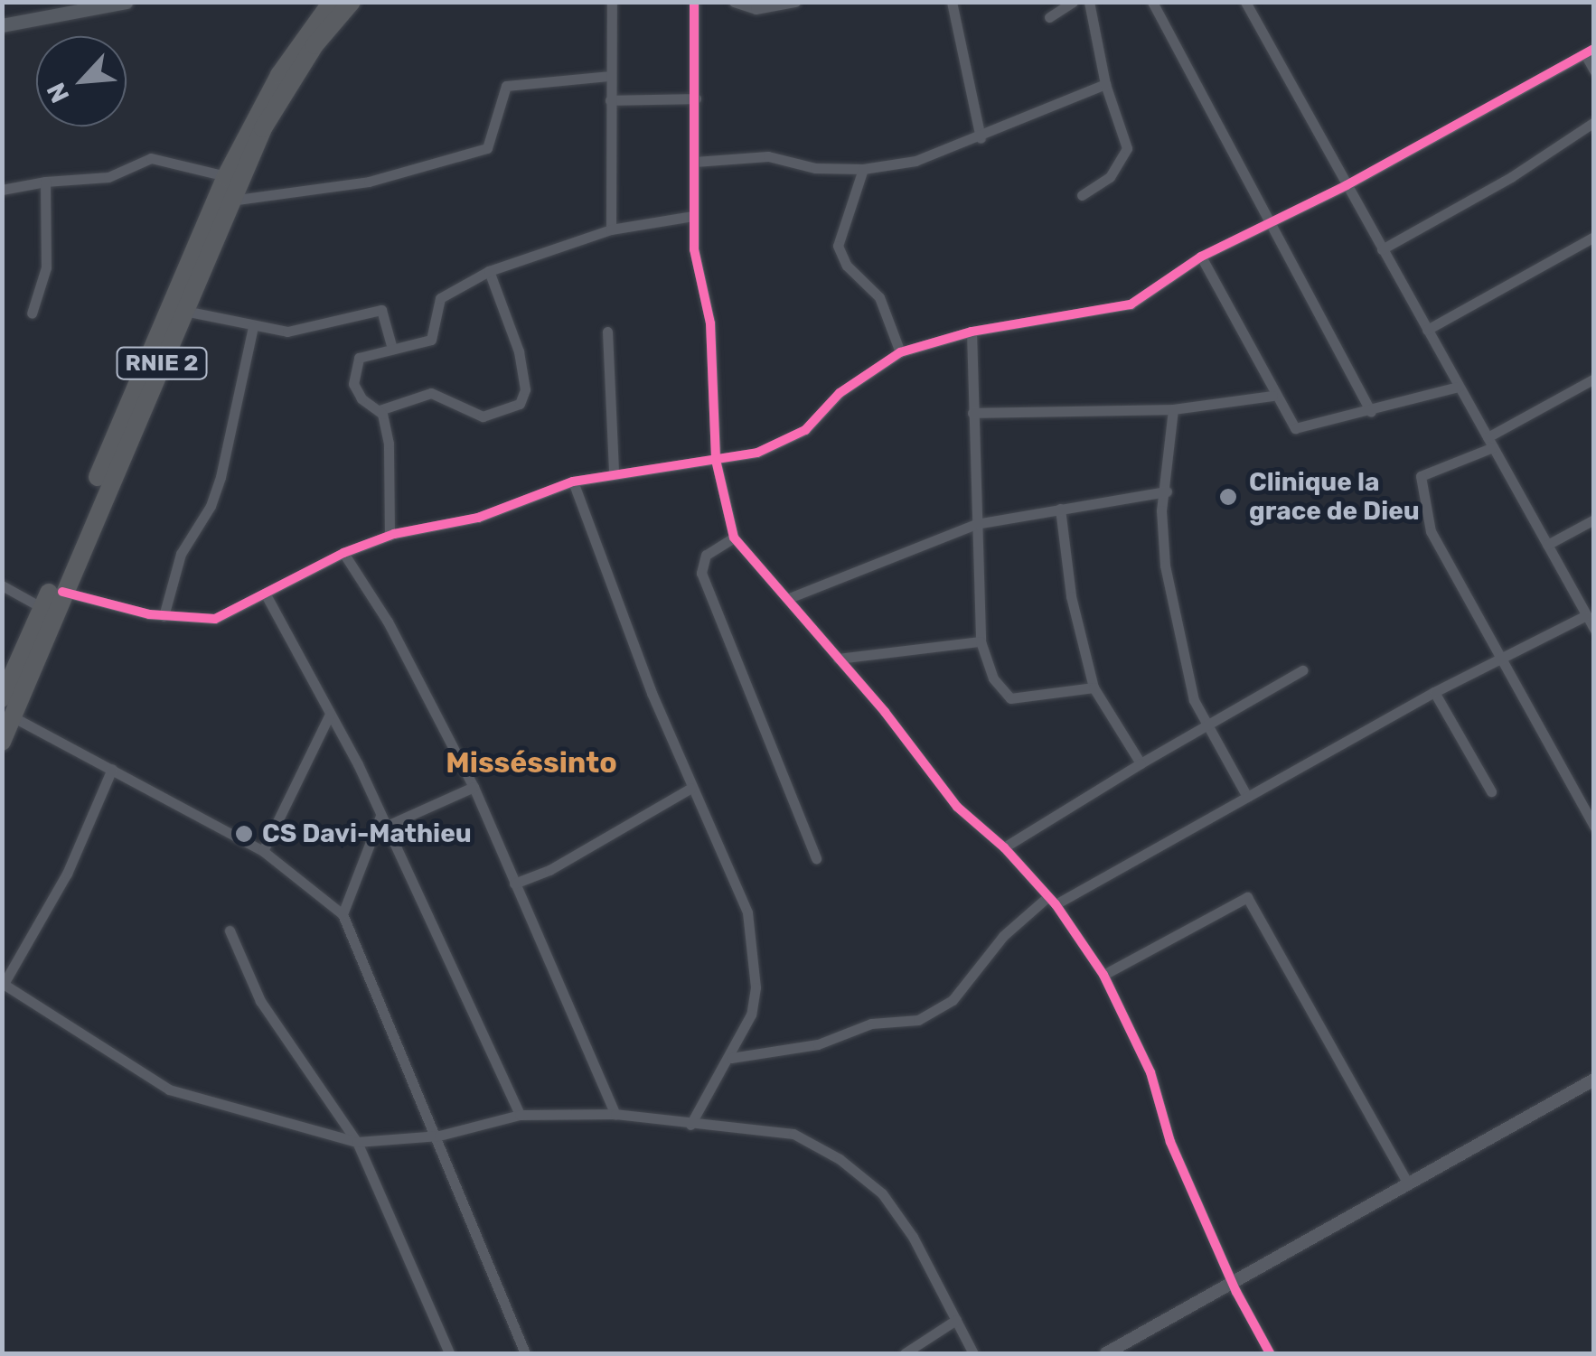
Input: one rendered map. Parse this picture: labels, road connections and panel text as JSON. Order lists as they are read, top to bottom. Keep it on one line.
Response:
{"streets":{"highway":["RNIE 2"]},"districts":["Misséssinto"],"places":["Clinique la grace de Dieu","CS Davi-Mathieu"],"north":"bottom left"}
